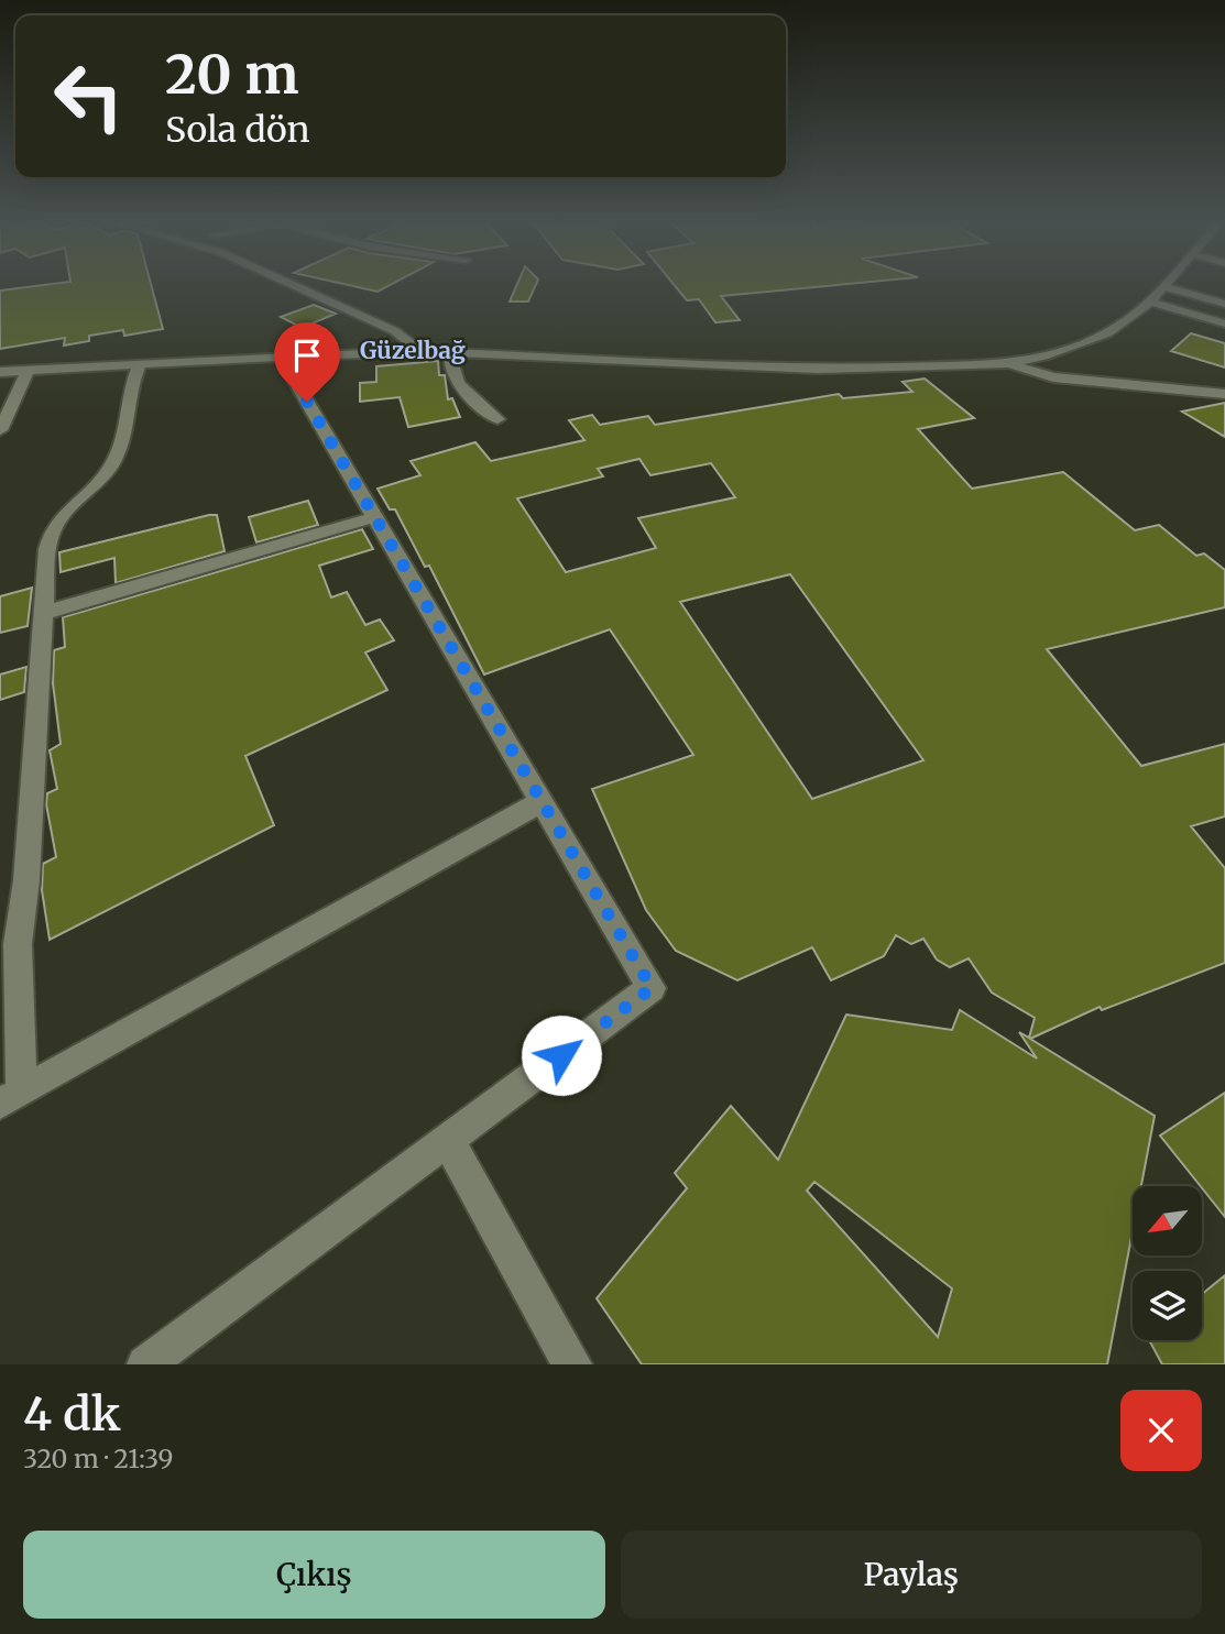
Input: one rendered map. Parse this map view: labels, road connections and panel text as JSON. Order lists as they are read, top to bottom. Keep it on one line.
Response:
{"districts":["Güzelbağ"],"north":"bottom left","page":{"turn":["20 m","Sola dön"],"heading":["4 dk","320 m · 21:39"],"buttons":["Çıkış","Paylaş"]}}
